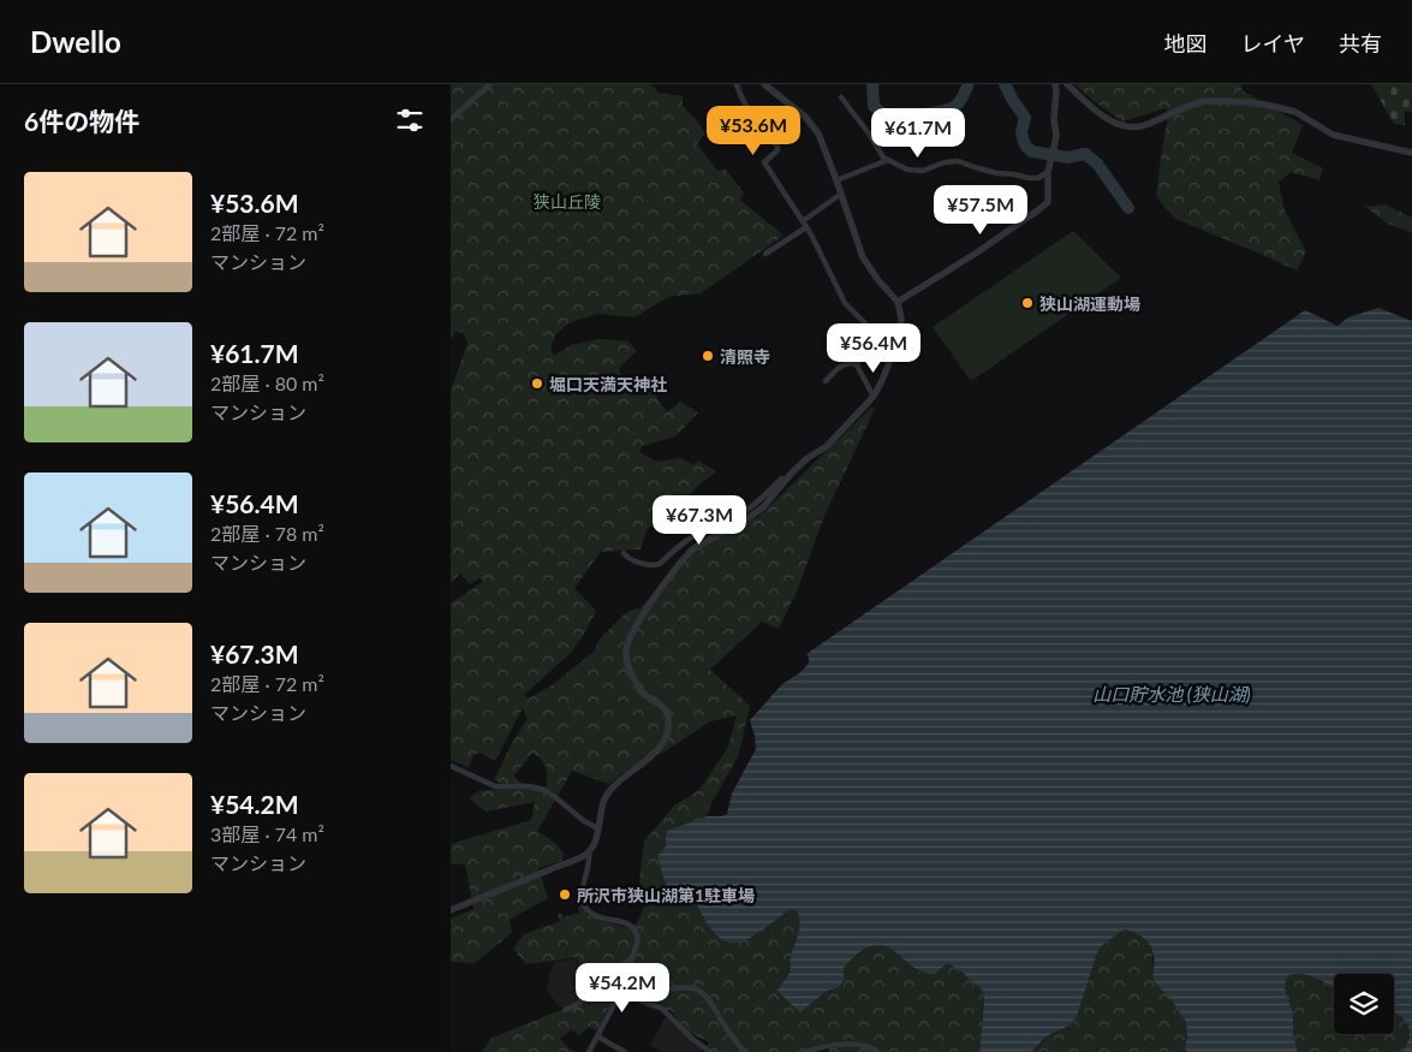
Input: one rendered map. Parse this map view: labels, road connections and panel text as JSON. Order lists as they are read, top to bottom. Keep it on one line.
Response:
{"water":["山口貯水池 (狭山湖)"],"parks":["狭山丘陵"],"places":["狭山湖運動場","清照寺","堀口天満天神社","所沢市狭山湖第1駐車場"],"page":{"header":"Dwello","nav":["地図","レイヤ","共有"],"heading":"6件の物件","price":["¥53.6M","¥61.7M","¥57.5M","¥56.4M","¥67.3M","¥54.2M"],"list":[{"name":"¥53.6M","note":"2部屋 · 72 m² · マンション"},{"name":"¥61.7M","note":"2部屋 · 80 m² · マンション"},{"name":"¥56.4M","note":"2部屋 · 78 m² · マンション"},{"name":"¥67.3M","note":"2部屋 · 72 m² · マンション"},{"name":"¥54.2M","note":"3部屋 · 74 m² · マンション"}]}}
